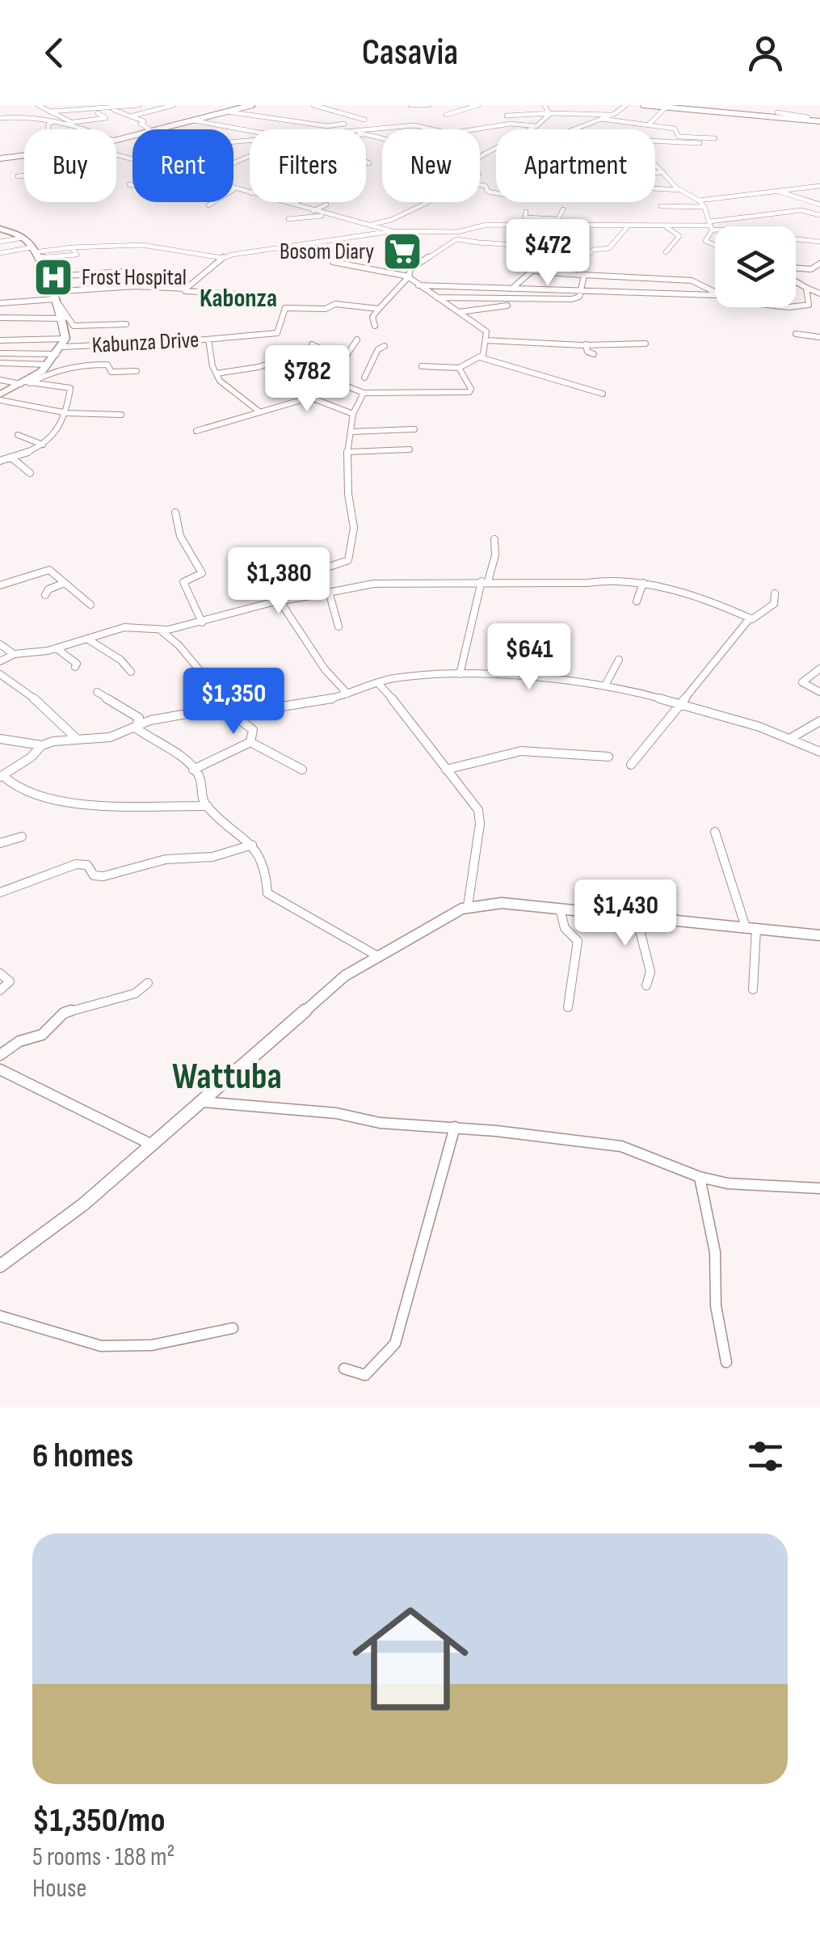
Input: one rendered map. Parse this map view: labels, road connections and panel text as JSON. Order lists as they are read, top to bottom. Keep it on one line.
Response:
{"streets":{"street":["Kabunza Drive"]},"districts":["Kabonza","Wattuba"],"places":{"supermarket":["Bosom Diary"],"hospital":["Frost Hospital"]},"page":{"header":"Casavia","chip":["Buy","Rent","Filters","New","Apartment"],"price":["$472","$782","$1,380","$641","$1,350","$1,430"],"heading":"6 homes","list":[{"name":"$1,350/mo","note":"5 rooms · 188 m² · House"}]}}
